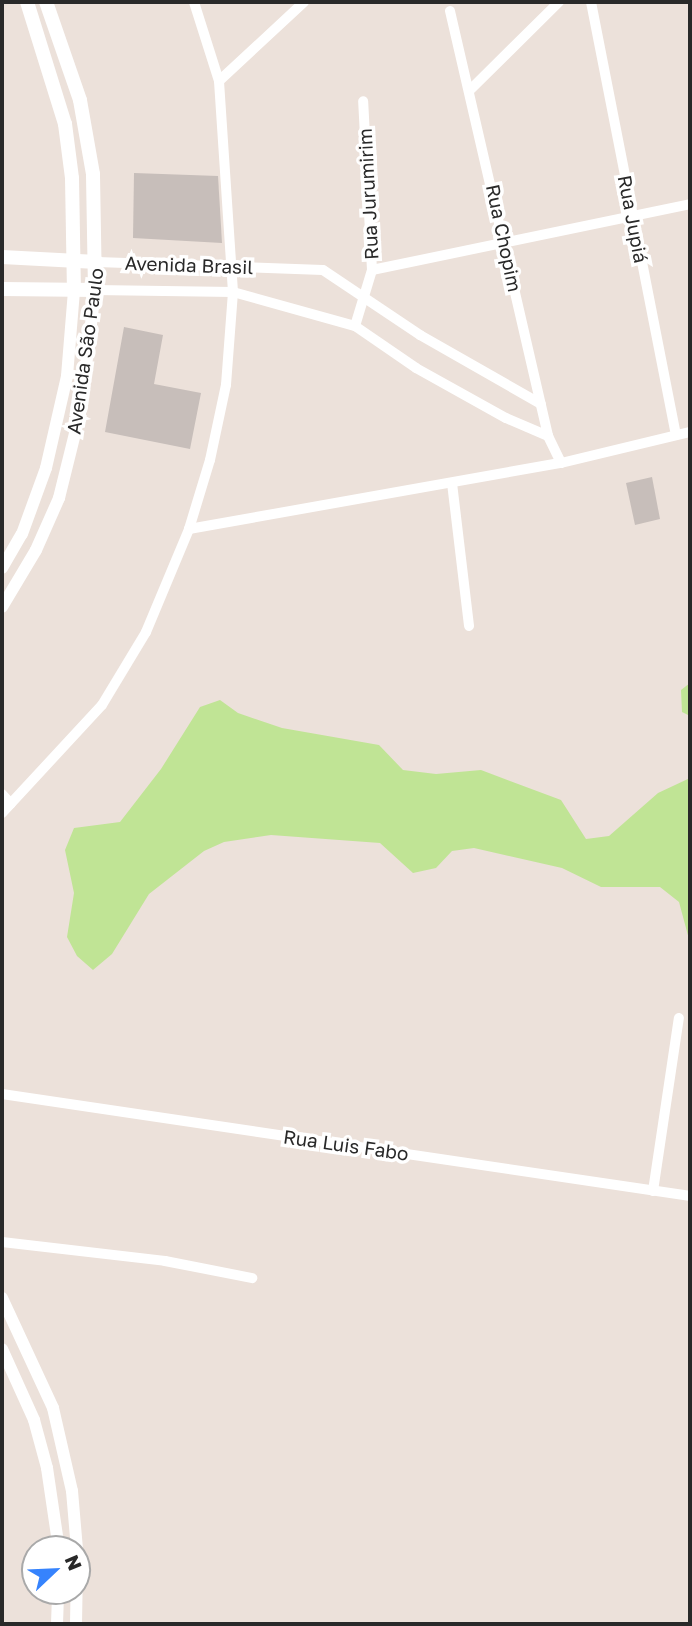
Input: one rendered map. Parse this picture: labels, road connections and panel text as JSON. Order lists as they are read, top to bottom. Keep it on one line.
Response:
{"streets":{"main road":["Avenida Brasil","Avenida São Paulo"],"street":["Rua Jurumirim","Rua Jupiá","Rua Chopim","Rua Luis Fabo"]},"crossings":[["Rua Jurumirim","Avenida Brasil"],["Rua Chopim","Avenida Brasil"],["Avenida Brasil","Avenida São Paulo"]],"north":"top right"}
